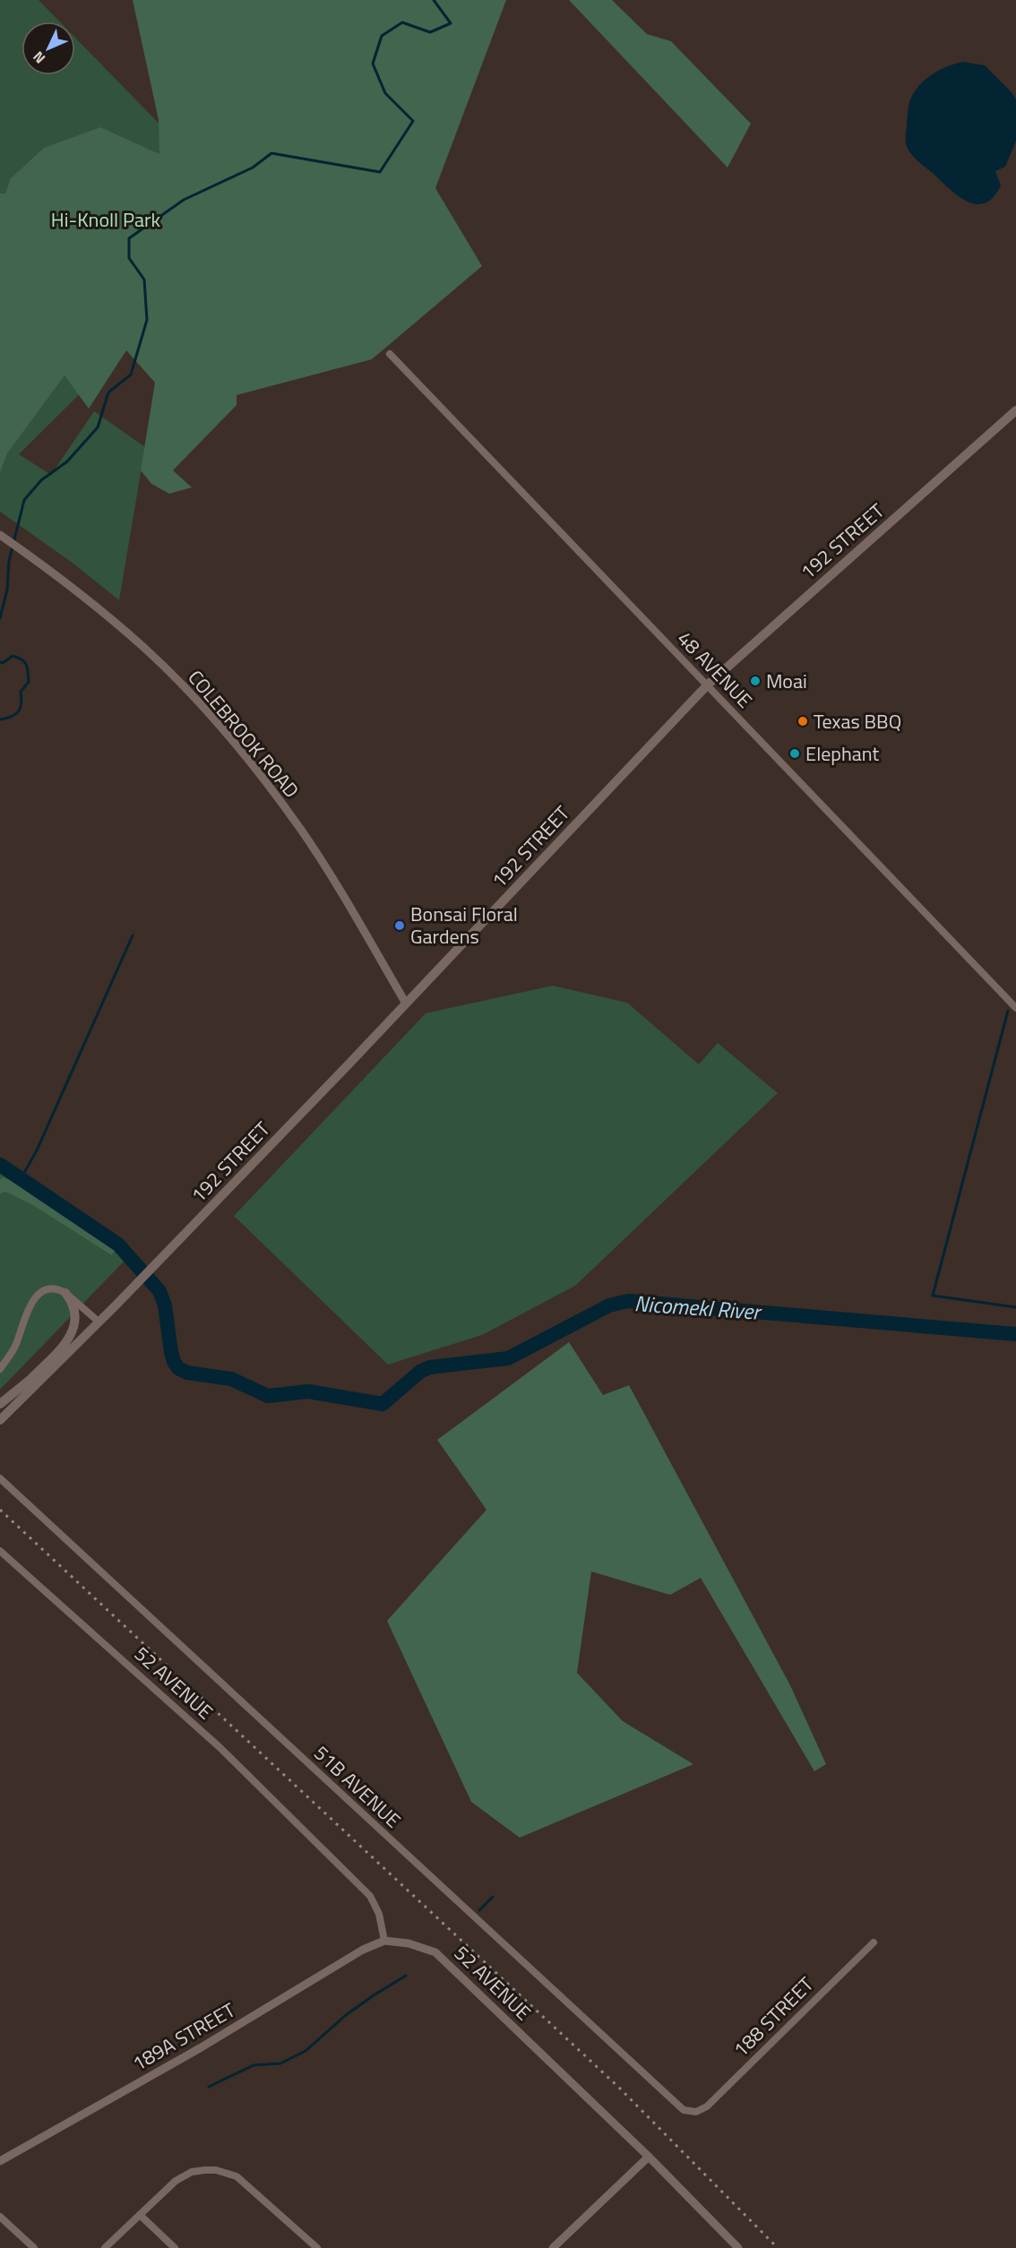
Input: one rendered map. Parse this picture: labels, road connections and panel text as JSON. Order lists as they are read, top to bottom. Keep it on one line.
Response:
{"streets":{"main road":["192 STREET"],"street":["48 AVENUE","COLEBROOK ROAD","52 AVENUE","51B AVENUE","188 STREET","189A STREET"]},"crossings":[["192 STREET","48 AVENUE"],["192 STREET","COLEBROOK ROAD"],["52 AVENUE","189A STREET"],["51B AVENUE","188 STREET"]],"water":["Nicomekl River"],"parks":["Hi-Knoll Park"],"places":["Moai","Texas BBQ","Elephant","Bonsai Floral Gardens"],"north":"bottom left"}
